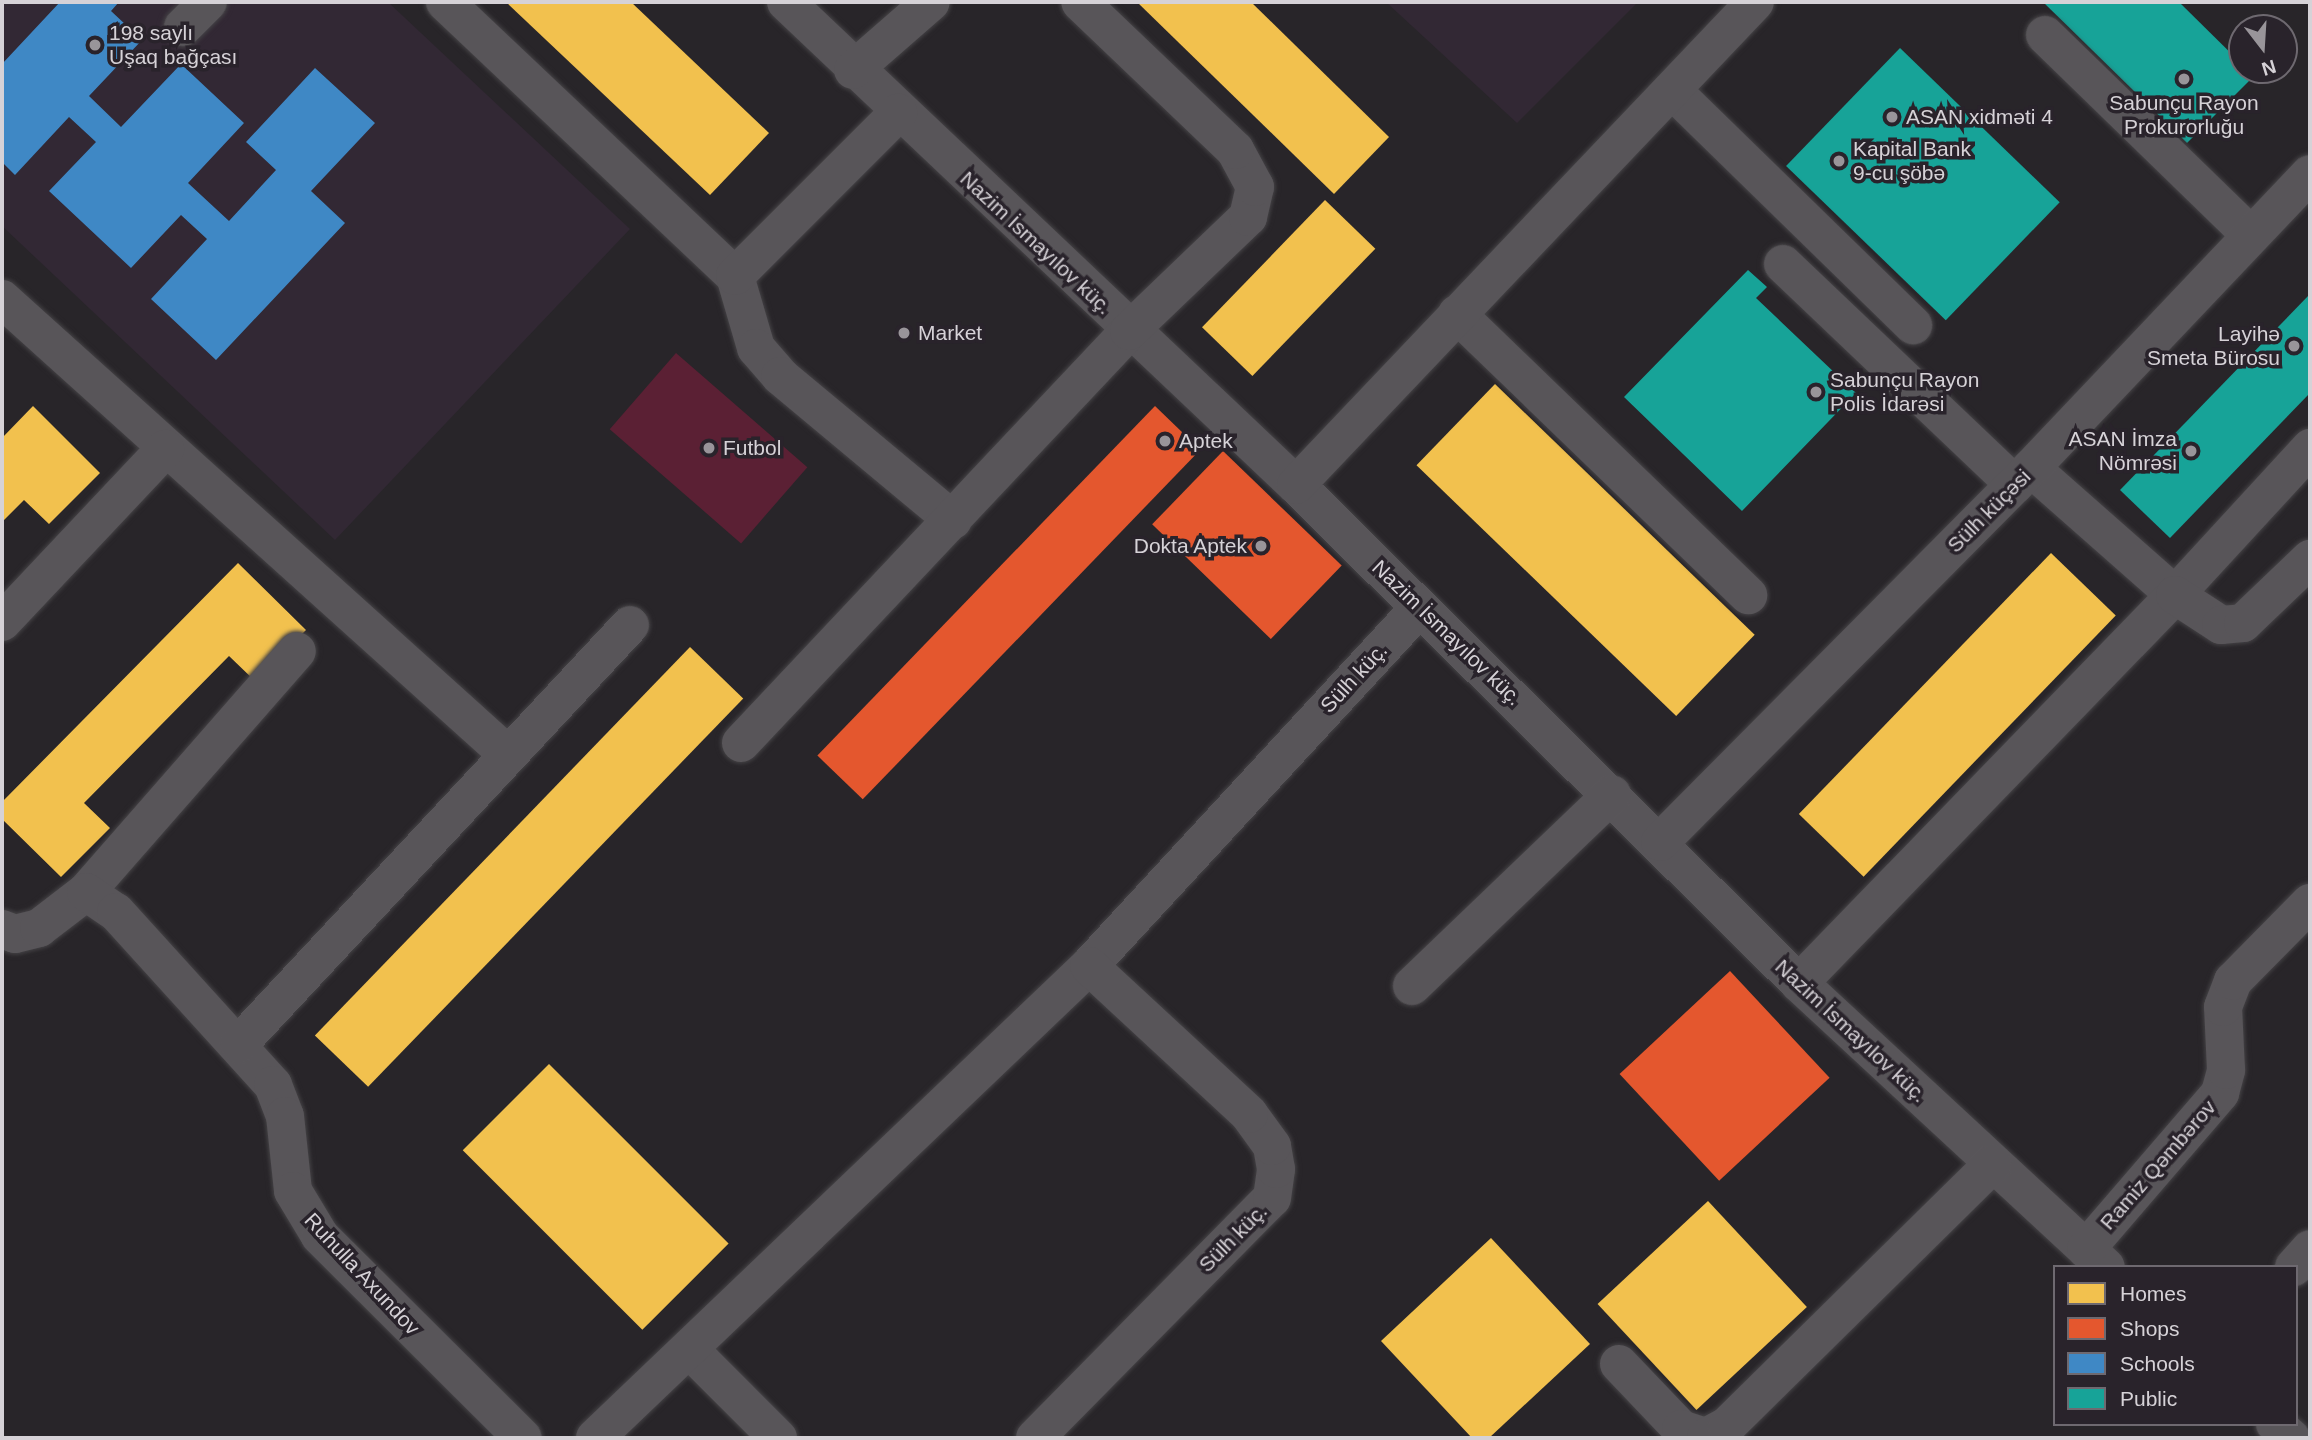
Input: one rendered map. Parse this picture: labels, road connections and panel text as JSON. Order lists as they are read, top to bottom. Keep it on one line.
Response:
{"streets":{"street":["Nazim İsmayılov küç.","Sülh küçəsi","Sülh küç.","Ramiz Qəmbərov","Ruhulla Axundov"]},"crossings":[["Nazim İsmayılov küç.","Sülh küçəsi"],["Nazim İsmayılov küç.","Sülh küç."],["Nazim İsmayılov küç.","Ramiz Qəmbərov"]],"places":["198 saylı Uşaq bağçası","Sabunçu Rayon Prokurorluğu","ASAN xidməti 4","Kapital Bank 9-cu şöbə","Market","Layihə Smeta Bürosu","Sabunçu Rayon Polis İdarəsi","Aptek","Futbol","ASAN İmza Nömrəsi","Dokta Aptek"],"legend":["Homes","Shops","Schools","Public"],"north":"bottom"}
